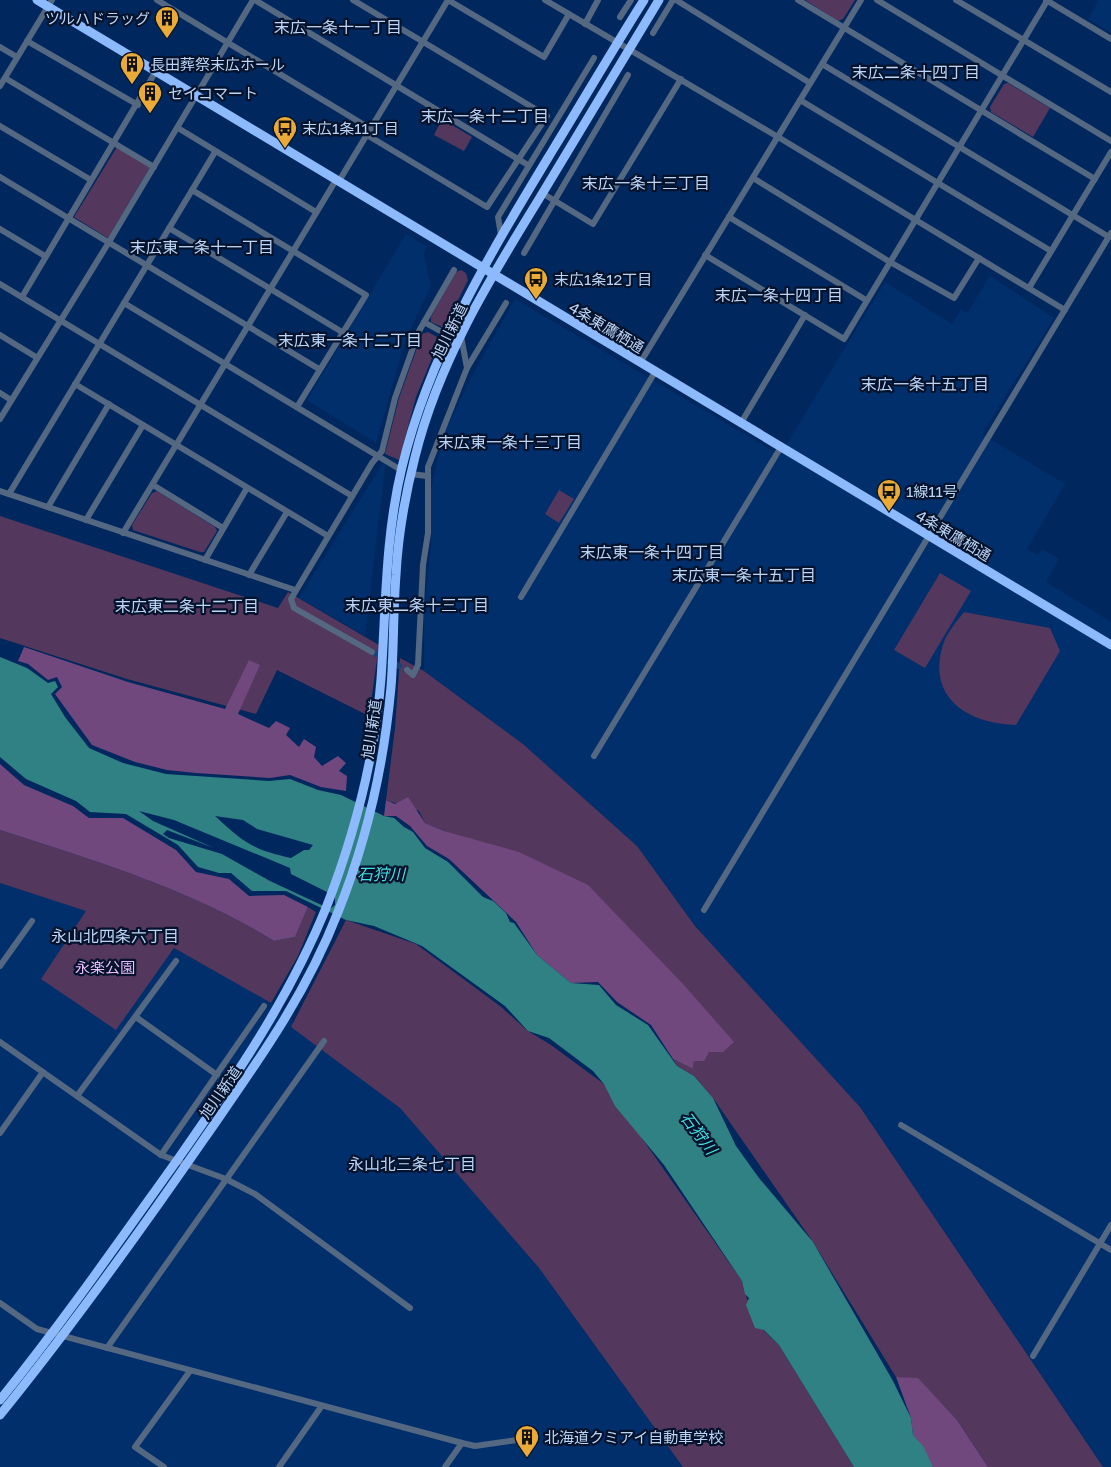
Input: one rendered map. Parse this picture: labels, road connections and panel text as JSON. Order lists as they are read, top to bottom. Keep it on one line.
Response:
{"streets":{"highway":["4条東鷹栖通","旭川新道"]},"crossings":[["4条東鷹栖通","旭川新道"]],"districts":["末広一条十一丁目","末広二条十四丁目","末広一条十二丁目","末広一条十三丁目","末広東一条十一丁目","末広一条十四丁目","末広東一条十二丁目","末広一条十五丁目","末広東一条十三丁目","末広東一条十四丁目","末広東一条十五丁目","末広東二条十三丁目","末広東二条十二丁目","永山北四条六丁目","永山北三条七丁目"],"water":["石狩川"],"parks":["永楽公園"],"places":{"building":["ツルハドラッグ","長田葬祭末広ホール","セイコマート","北海道クミアイ自動車学校"],"bus stop":["末広1条11丁目","末広1条12丁目","1線11号"]}}
